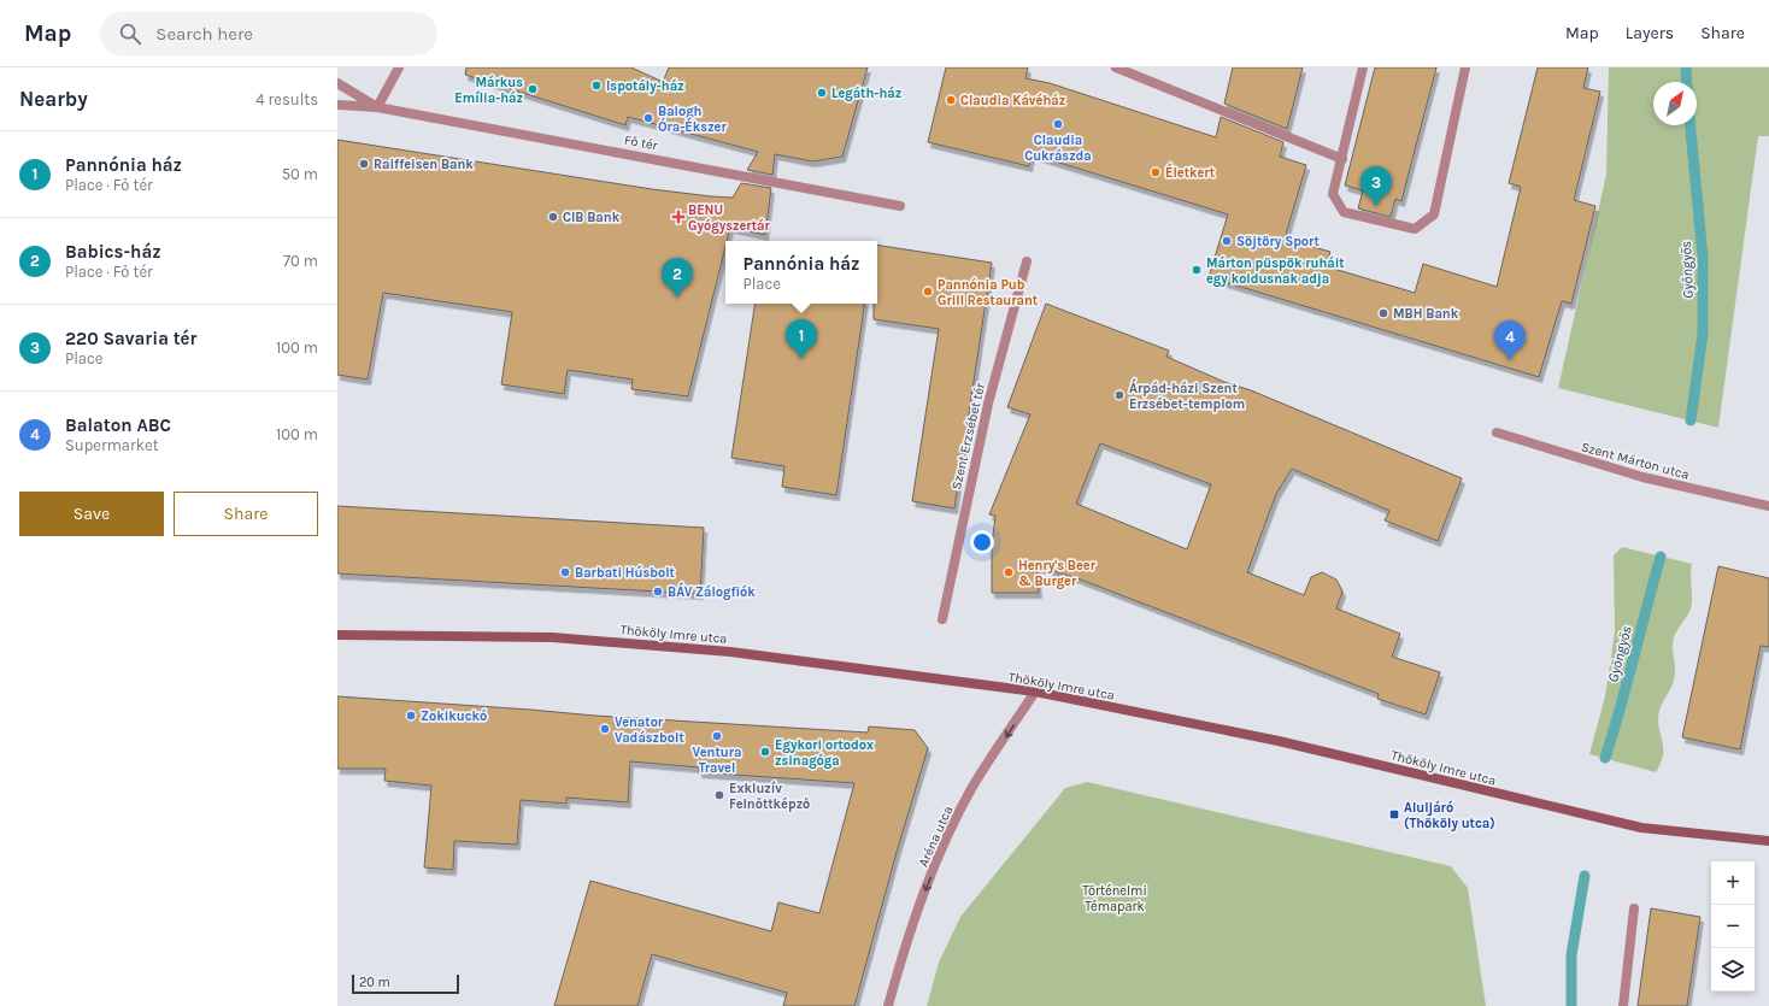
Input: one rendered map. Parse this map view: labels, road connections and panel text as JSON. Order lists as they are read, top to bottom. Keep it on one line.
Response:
{"streets":{"street":["Fő tér","Szent Erzsébet tér","Szent Márton utca","Thököly Imre utca","Aréna utca"]},"crossings":[["Thököly Imre utca","Aréna utca"]],"one_way":["Aréna utca"],"water":["Gyöngyös"],"parks":["Történelmi Témapark"],"places":{"other":["Ispotály-ház","Márkus Emília-ház","Legáth-ház","Claudia Kávéház","Balogh Óra-Ékszer","Claudia Cukrászda","Raiffeisen Bank","Életkert","CIB Bank","Söjtöry Sport","Márton püspök ruháit egy koldusnak adja","Pannónia Pub Grill Restaurant","MBH Bank","Árpád-házi Szent Erzsébet-templom","Barbati Húsbolt","Henry's Beer & Burger","BÁV Zálogfiók","Zokikuckó","Venator Vadászbolt","Ventura Travel","Egykori ortodox zsinagóga","Exkluzív Felnőttképző"],"health":["BENU Gyógyszertár"],"transit":["Aluljáró (Thököly utca)"]},"scale_bar":"20 m","north":"top right","page":{"header":"Map","search":"Search here","nav":["Map","Layers","Share"],"heading":["Nearby","4 results"],"list":[{"mark":"1","name":"Pannónia ház","note":"Place · Fő tér","value":"50 m"},{"mark":"2","name":"Babics-ház","note":"Place · Fő tér","value":"70 m"},{"mark":"3","name":"220 Savaria tér","note":"Place","value":"100 m"},{"mark":"4","name":"Balaton ABC","note":"Supermarket","value":"100 m"}],"pins":["3","2","1","4"],"popup":["Pannónia ház","Place"],"buttons":["Save","Share"],"map_buttons":["+","−"],"scale":"20 m"}}
